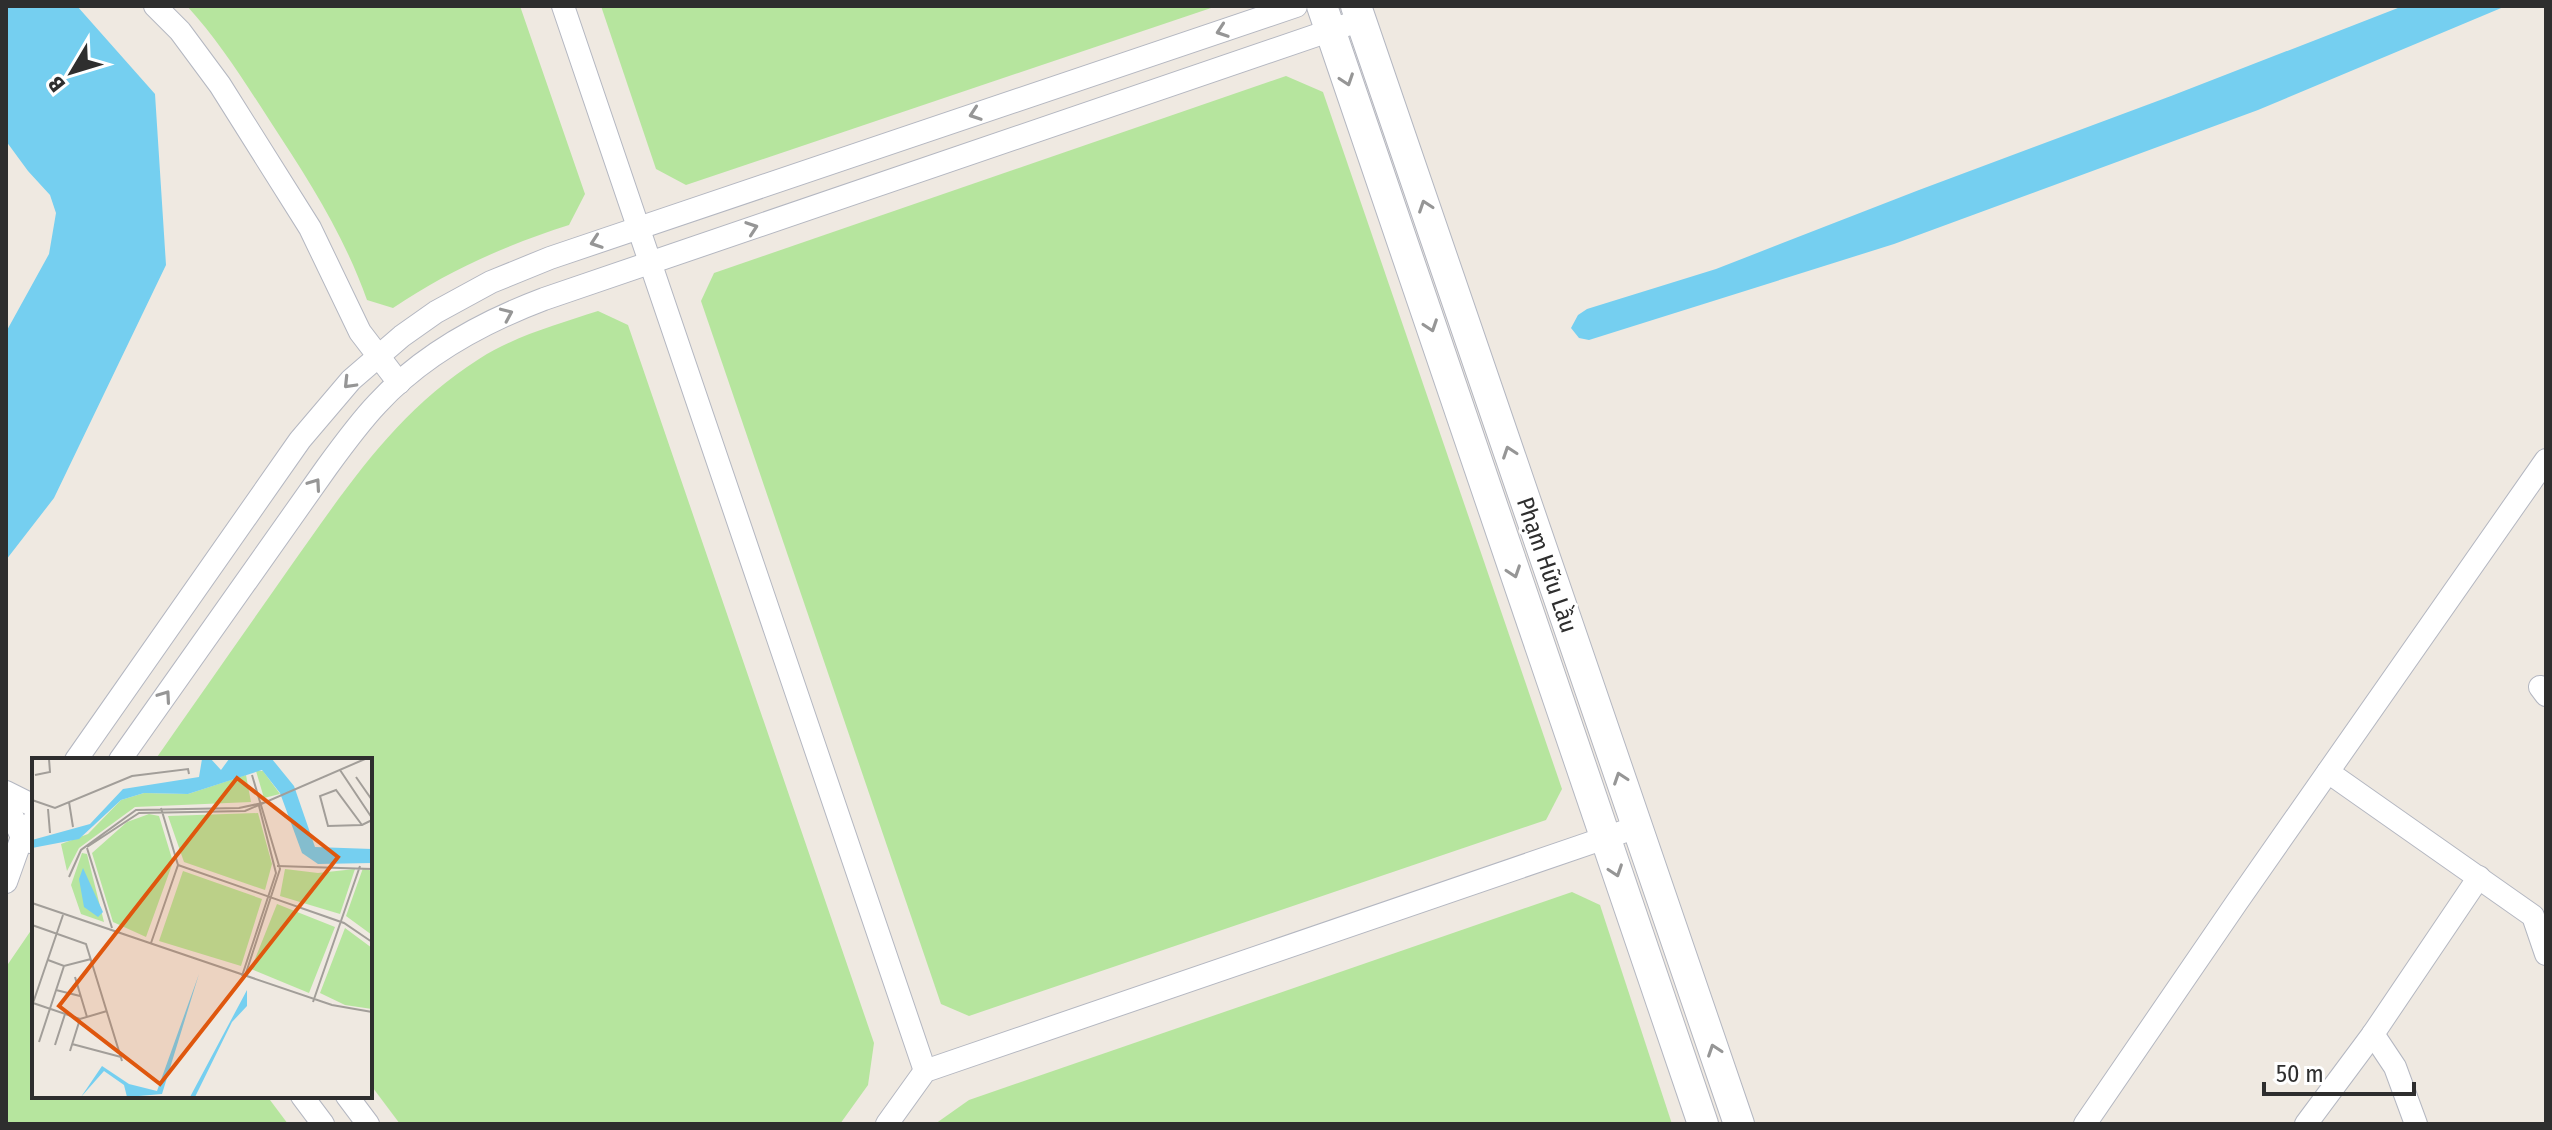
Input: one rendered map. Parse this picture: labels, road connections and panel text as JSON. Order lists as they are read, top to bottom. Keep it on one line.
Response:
{"streets":{"main road":["Phạm Hữu Lầu"]},"scale_bar":"50 m","north":"bottom left"}
